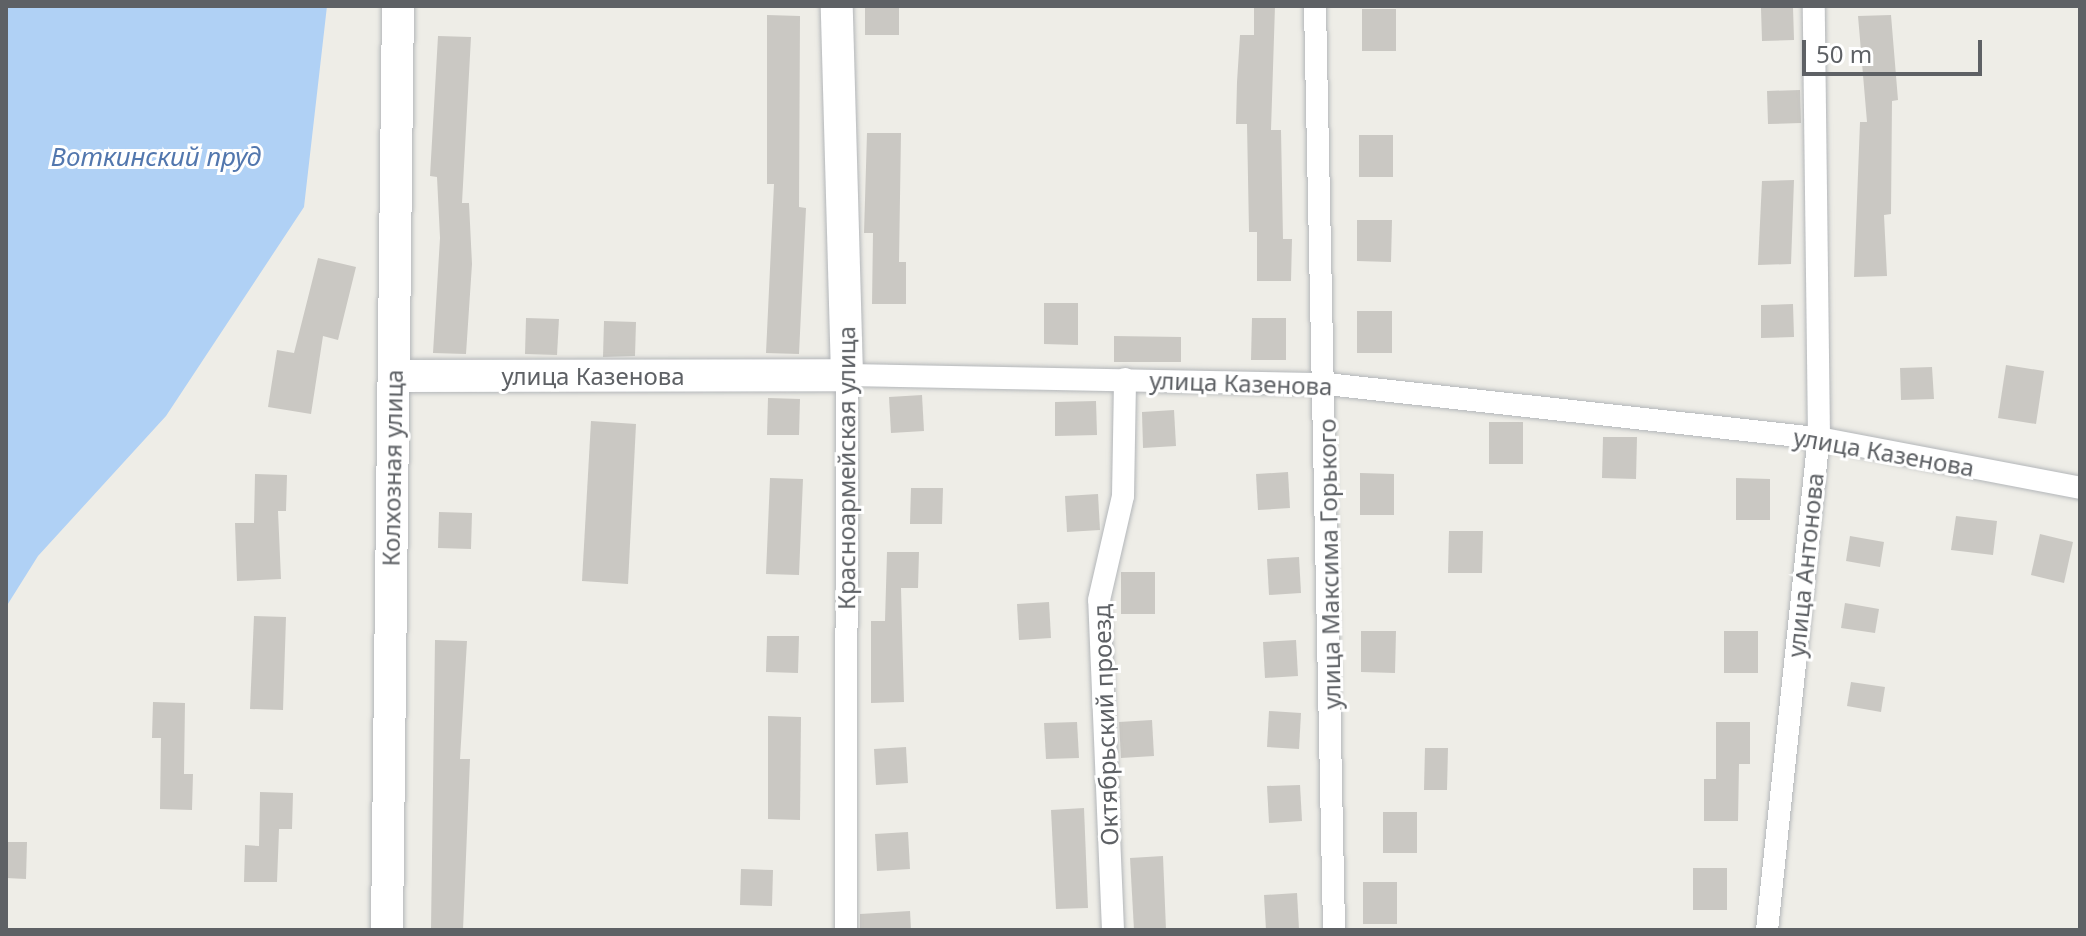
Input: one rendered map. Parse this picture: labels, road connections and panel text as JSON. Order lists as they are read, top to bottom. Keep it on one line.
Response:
{"streets":{"street":["улица Казенова","Колхозная улица","Красноармейская улица","улица Максима Горького","улица Антонова","Октябрьский проезд"]},"crossings":[["улица Казенова","Колхозная улица"],["улица Казенова","Красноармейская улица"],["улица Казенова","улица Максима Горького"],["улица Казенова","улица Антонова"],["улица Казенова","Октябрьский проезд"]],"water":["Воткинский пруд"],"scale_bar":"50 m"}
